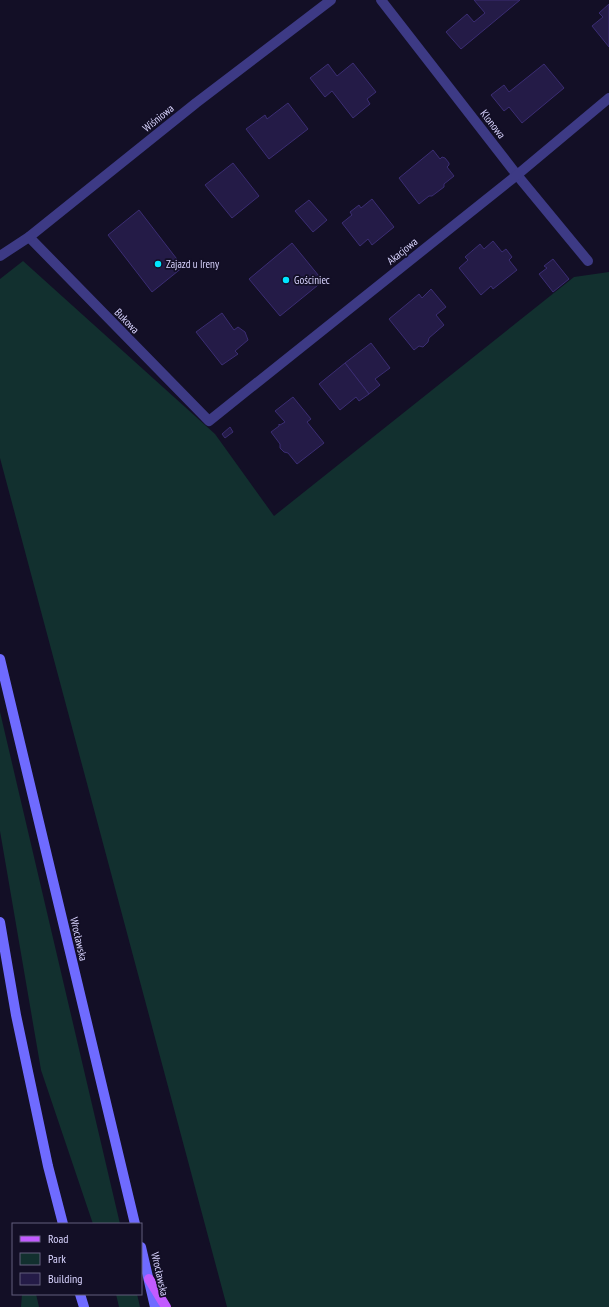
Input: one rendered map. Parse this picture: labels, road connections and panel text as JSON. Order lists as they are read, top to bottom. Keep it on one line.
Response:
{"streets":{"main road":["Wrocławska"],"street":["Wiśniowa","Klonowa","Akacjowa","Bukowa"]},"crossings":[["Wiśniowa","Bukowa"],["Klonowa","Akacjowa"],["Akacjowa","Bukowa"]],"places":["Zajazd u Ireny","Gościniec"],"legend":["Road","Park","Building"]}
